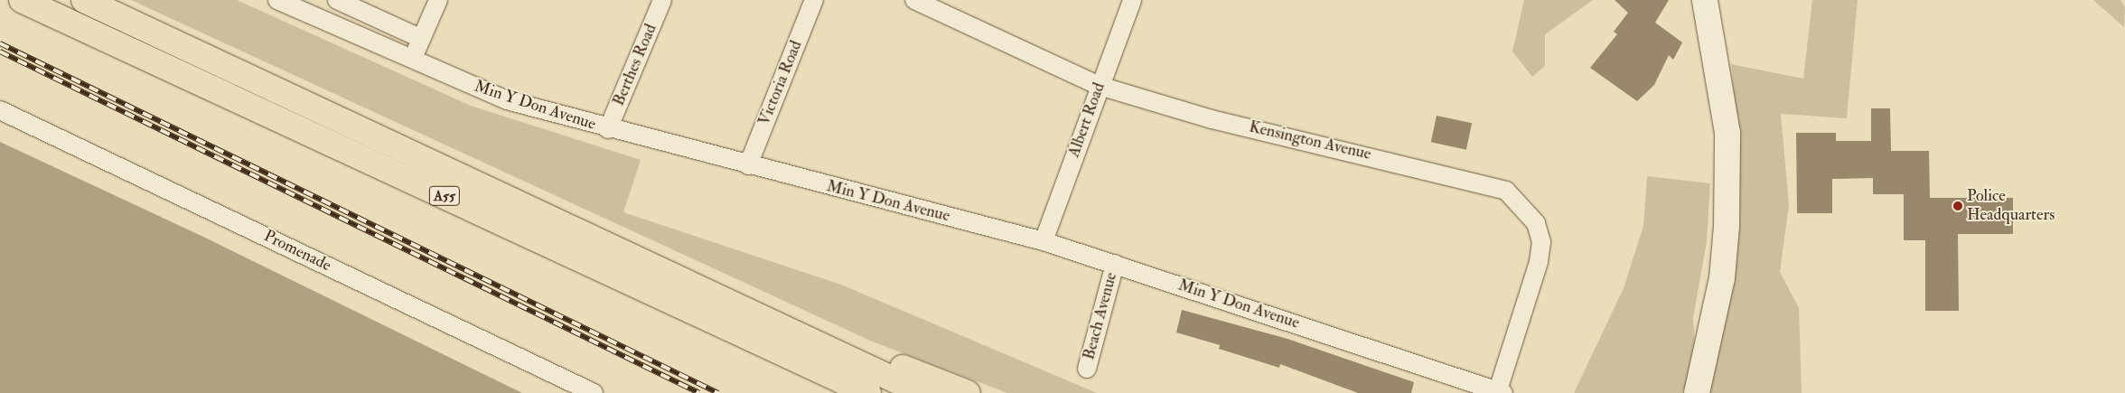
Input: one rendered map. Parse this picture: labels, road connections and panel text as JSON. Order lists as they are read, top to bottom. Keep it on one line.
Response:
{"streets":{"highway":["A55"],"street":["Berthes Road","Victoria Road","Min Y Don Avenue","Albert Road","Kensington Avenue","Promenade","Beach Avenue"]},"crossings":[["Berthes Road","Min Y Don Avenue"],["Victoria Road","Min Y Don Avenue"],["Min Y Don Avenue","Albert Road"],["Min Y Don Avenue","Kensington Avenue"],["Min Y Don Avenue","Beach Avenue"],["Albert Road","Kensington Avenue"]],"places":["Police Headquarters"]}
